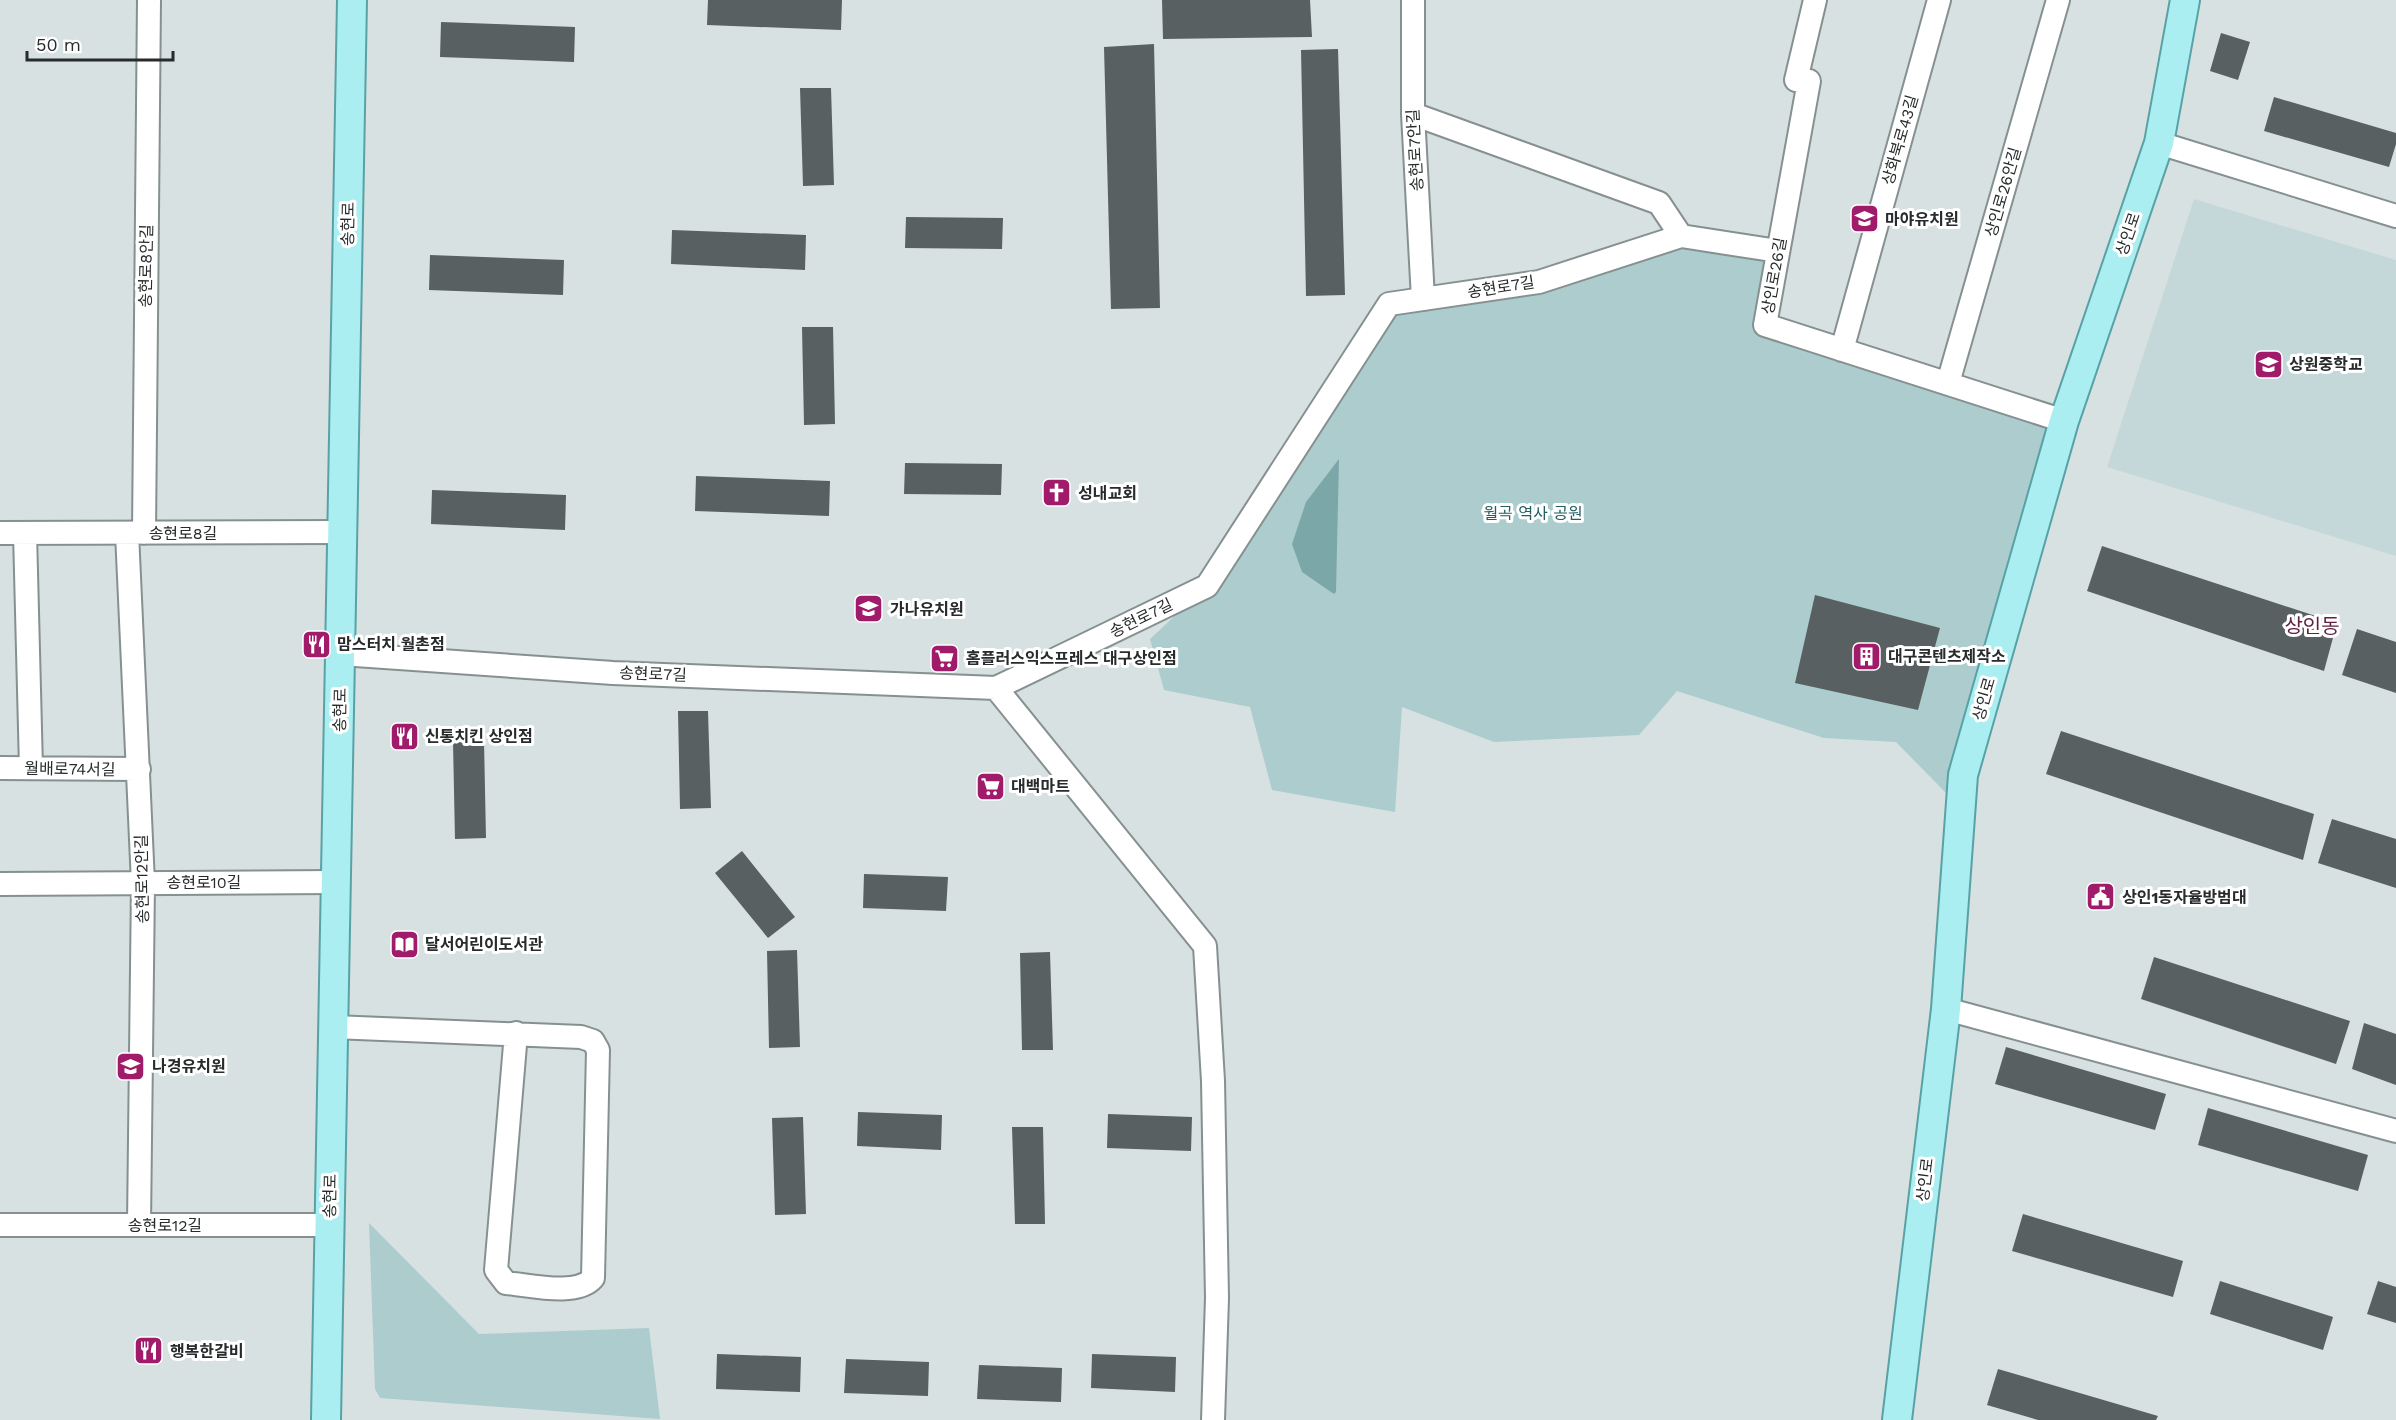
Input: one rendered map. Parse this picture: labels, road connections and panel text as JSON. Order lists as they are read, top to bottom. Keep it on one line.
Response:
{"streets":{"main road":["송현로","상인로"],"street":["상화북로43길","송현로7안길","상인로26안길","송현로8안길","상인로26길","송현로7길","송현로8길","월배로74서길","송현로12안길","송현로10길","송현로12길"]},"crossings":[["상화북로43길","상인로26길"],["송현로7안길","송현로7길"],["상인로26안길","상인로26길"],["송현로","송현로7길"],["송현로","송현로8길"],["송현로","송현로10길"],["송현로","송현로12길"],["상인로","상인로26길"],["송현로8안길","송현로8길"],["송현로8안길","송현로12안길"],["상인로26길","송현로7길"],["송현로8길","송현로12안길"],["월배로74서길","송현로12안길"],["송현로12안길","송현로10길"],["송현로12안길","송현로12길"]],"districts":["상인동"],"parks":["월곡 역사 공원"],"places":{"school or university":["마야유치원","상원중학교","가나유치원","나경유치원"],"church":["성내교회"],"restaurant":["맘스터치 월촌점","신통치킨 상인점","행복한갈비"],"building":["대구콘텐츠제작소"],"supermarket":["홈플러스익스프레스 대구상인점","대백마트"],"public building":["상인1동자율방범대"],"library":["달서어린이도서관"]},"scale_bar":"50 m"}
